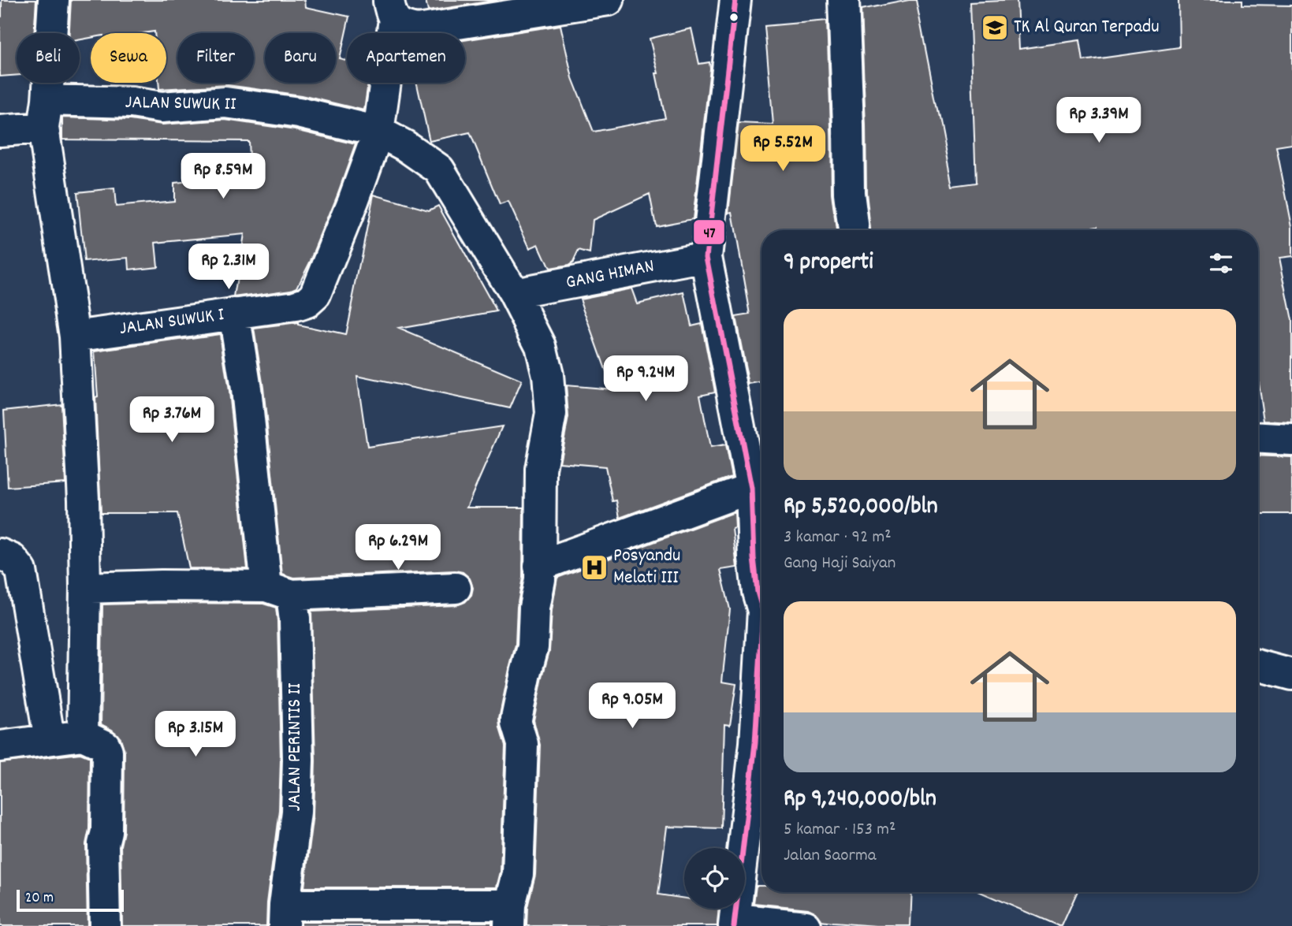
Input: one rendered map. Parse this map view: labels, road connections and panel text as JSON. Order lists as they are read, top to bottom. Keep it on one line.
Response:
{"streets":{"street":["JALAN SUWUK II","GANG HIMAN","JALAN SUWUK I","JALAN PERINTIS II"]},"crossings":[["JALAN SUWUK II","GANG HIMAN"],["JALAN SUWUK II","JALAN SUWUK I"],["JALAN SUWUK I","JALAN PERINTIS II"]],"places":{"school or university":["TK Al Quran Terpadu"],"hospital":["Posyandu Melati III"]},"lines":["transit line 47"],"scale_bar":"20 m","page":{"chip":["Beli","Sewa","Filter","Baru","Apartemen"],"price":["Rp 3.39M","Rp 5.52M","Rp 8.59M","Rp 2.31M","Rp 9.24M","Rp 3.76M","Rp 6.29M","Rp 9.05M","Rp 3.15M"],"heading":"9 properti","list":[{"name":"Rp 5,520,000/bln","note":"3 kamar · 92 m² · Gang Haji Saiyan"},{"name":"Rp 9,240,000/bln","note":"5 kamar · 153 m² · Jalan Saorma"}],"scale":"20 m"}}
